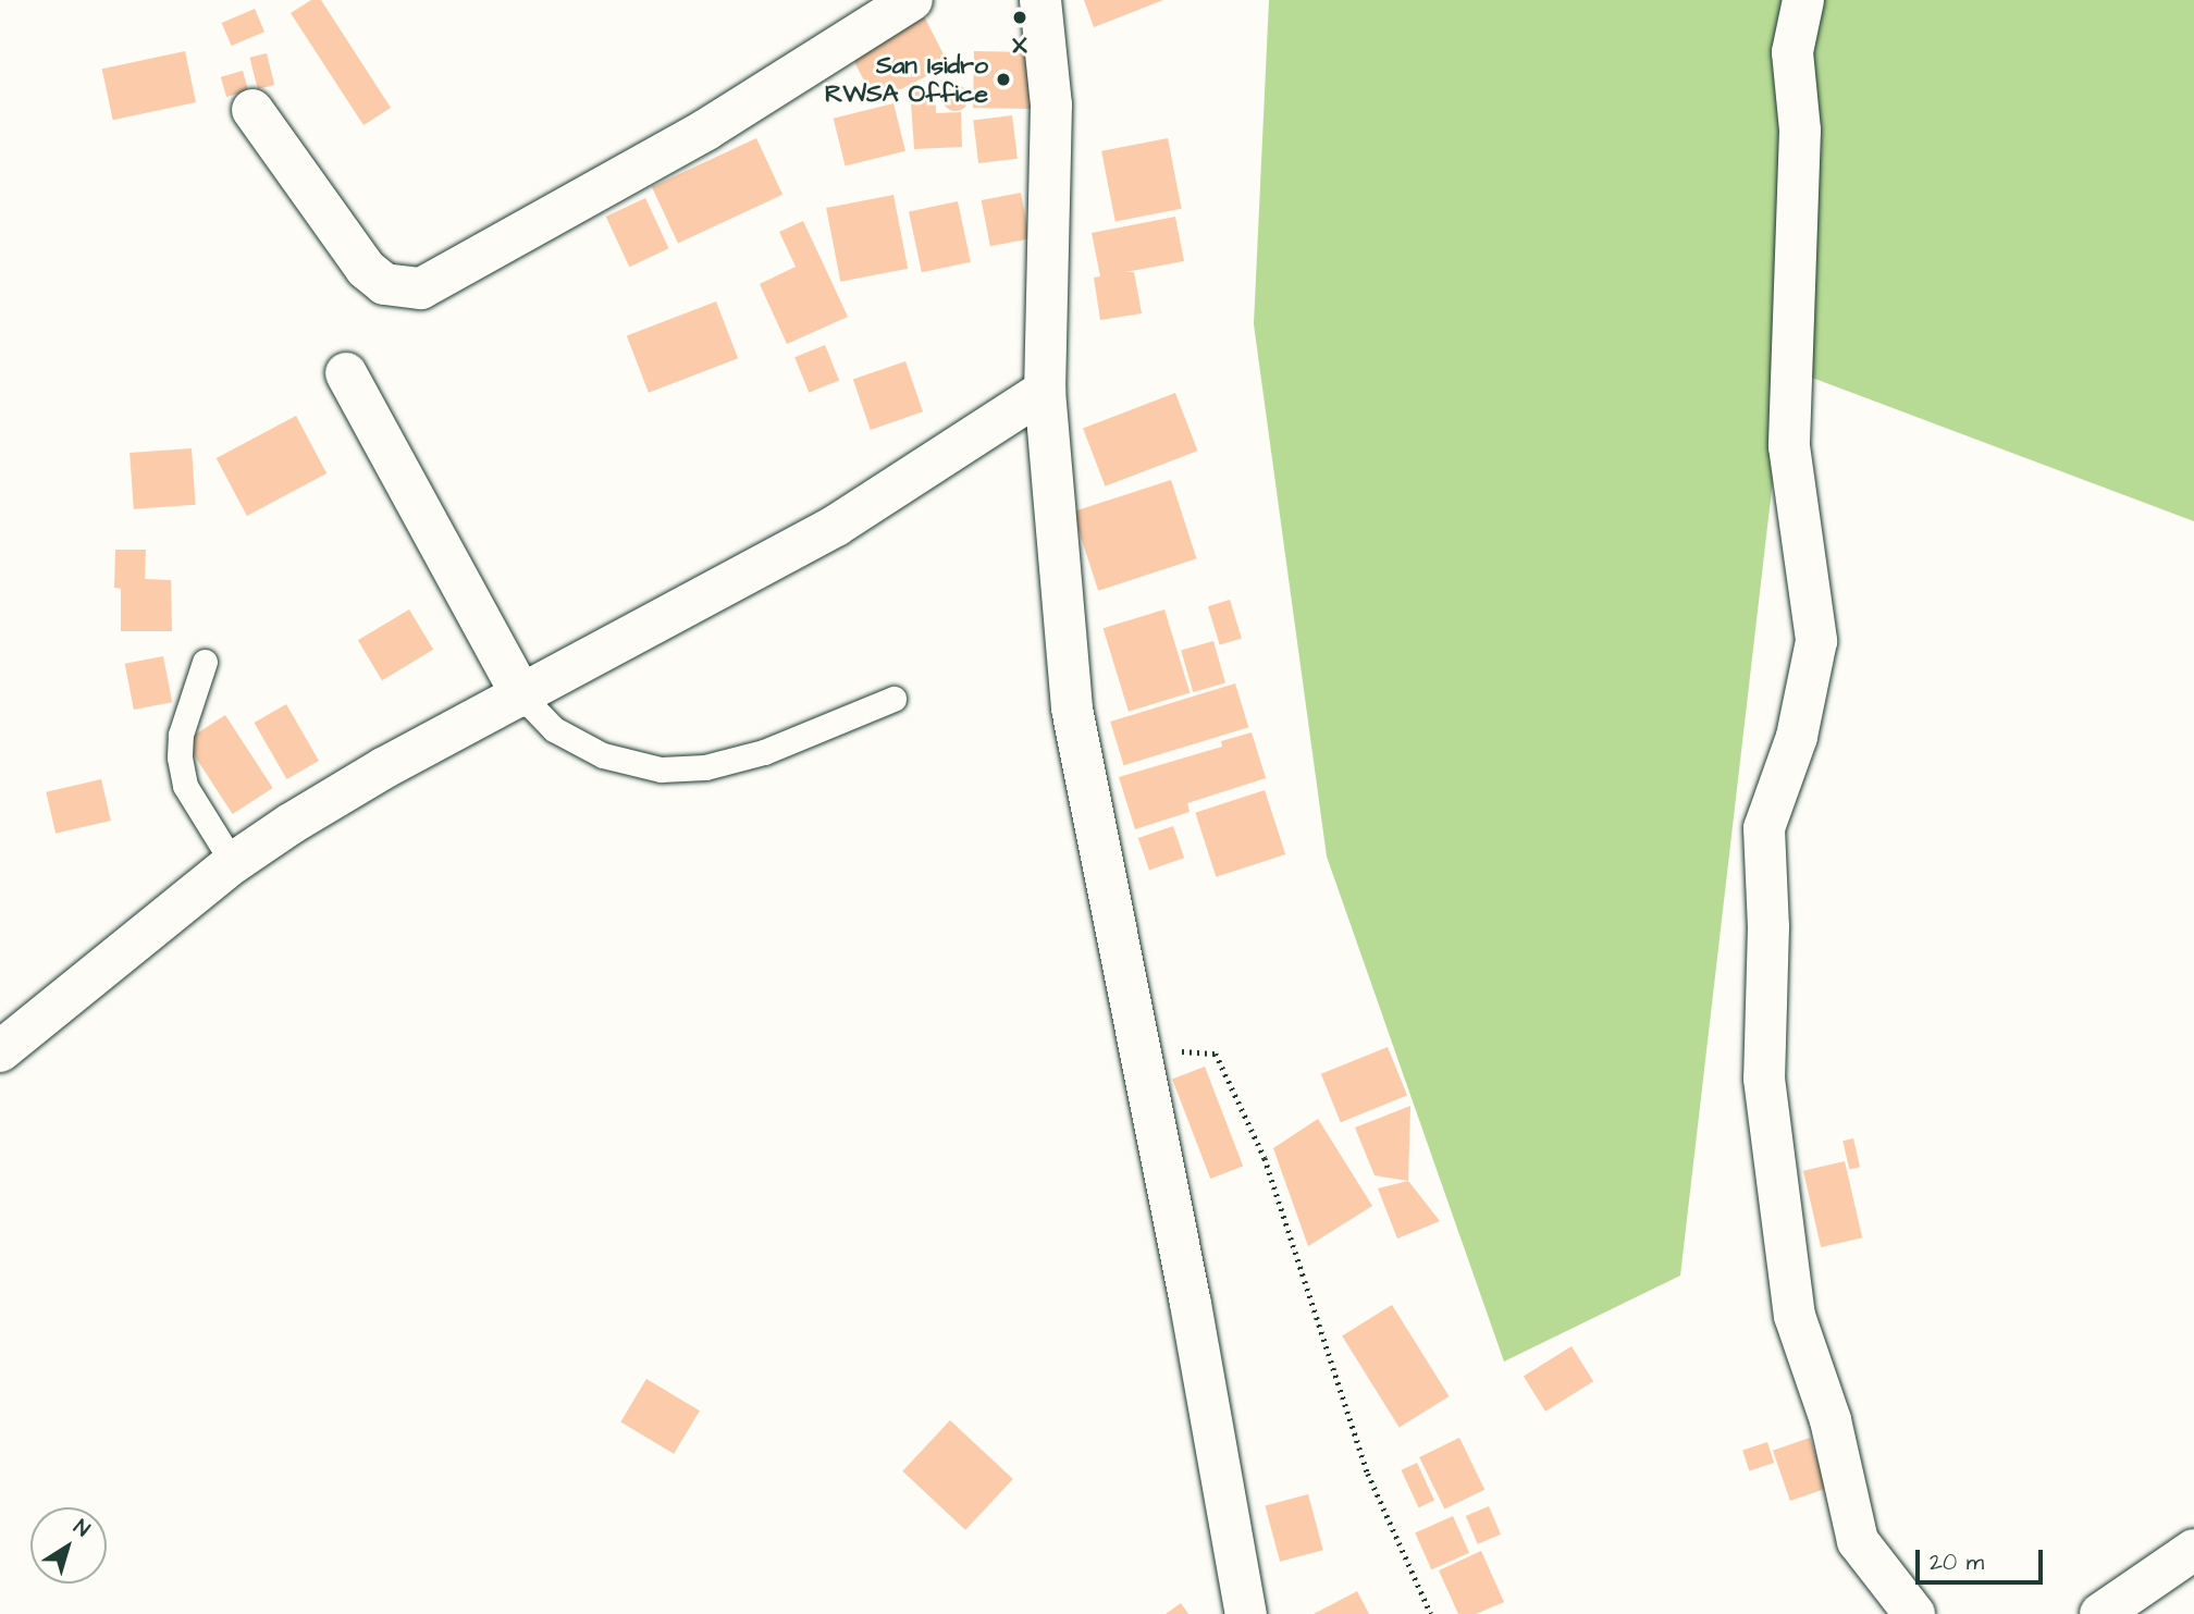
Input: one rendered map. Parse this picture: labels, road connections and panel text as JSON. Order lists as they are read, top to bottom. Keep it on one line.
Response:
{"places":["X","San Isidro RWSA Office"],"scale_bar":"20 m","north":"top right"}
